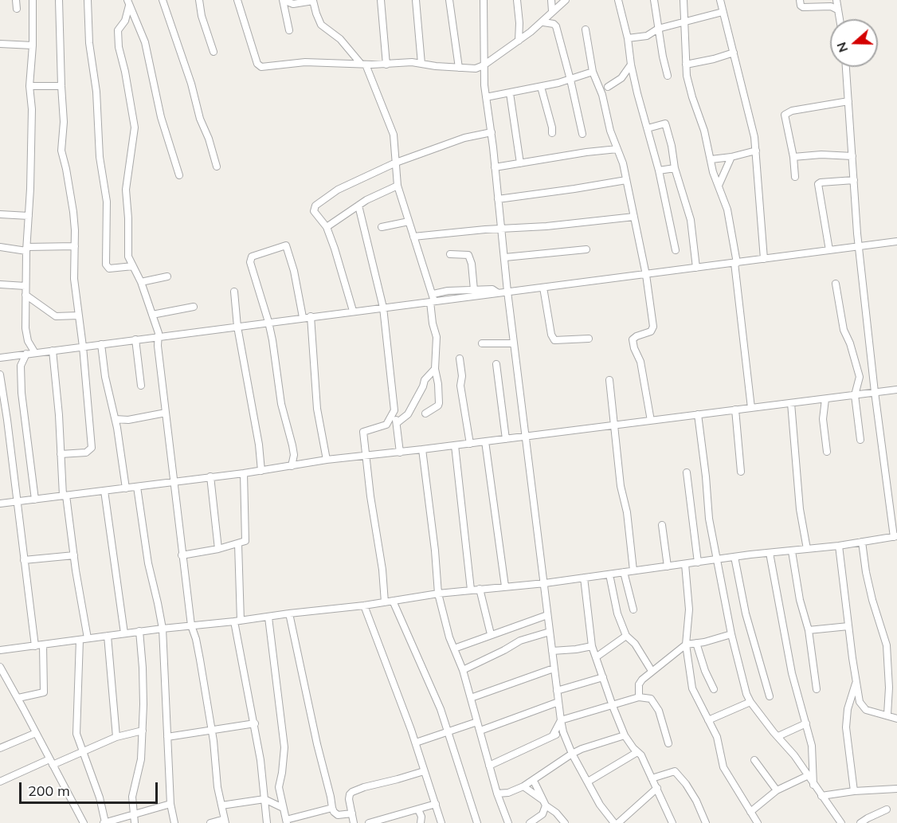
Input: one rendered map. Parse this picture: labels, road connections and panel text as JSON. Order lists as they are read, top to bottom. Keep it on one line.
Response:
{"scale_bar":"200 m","north":"left"}
